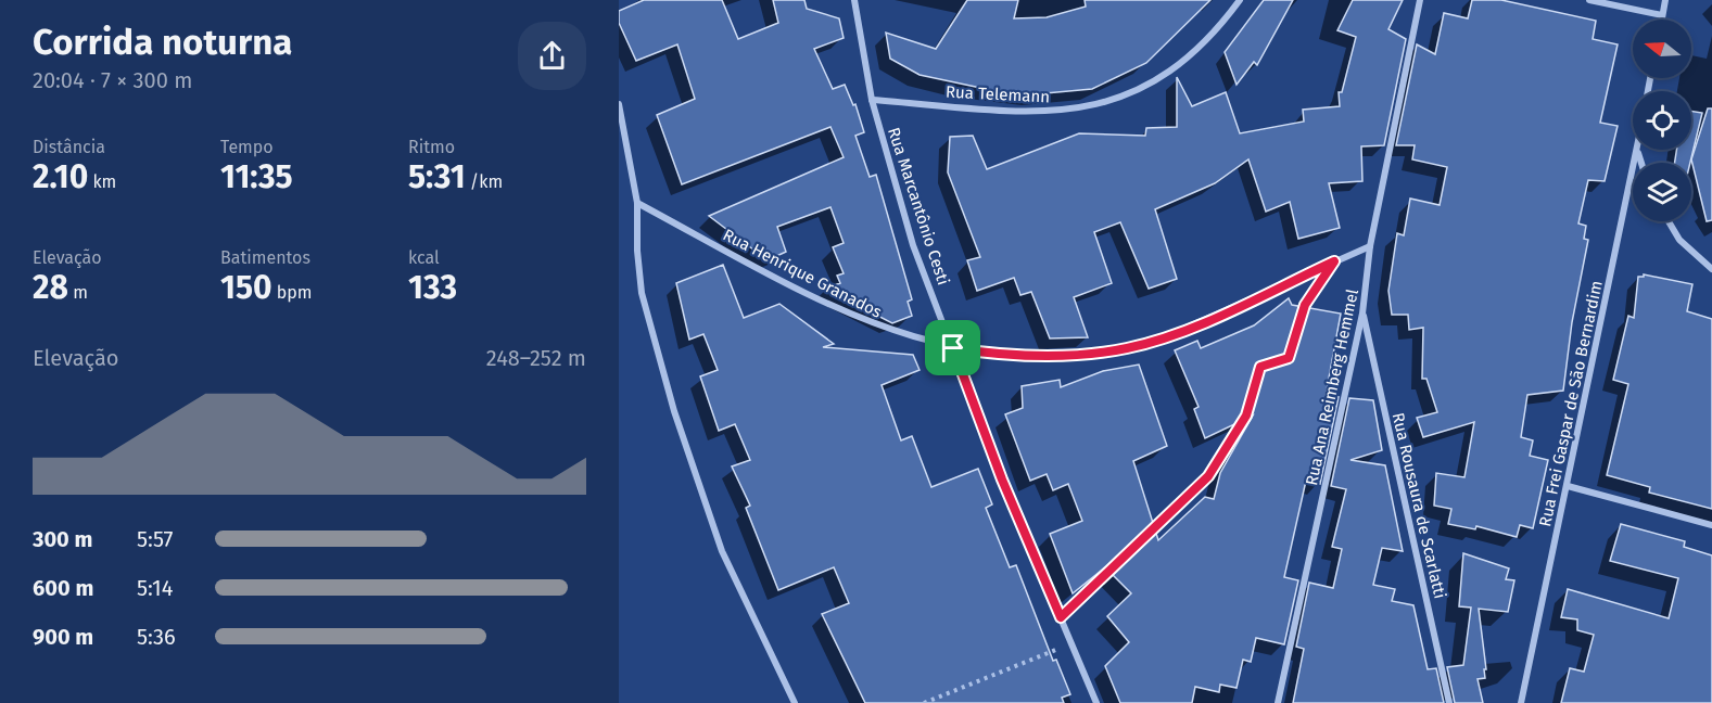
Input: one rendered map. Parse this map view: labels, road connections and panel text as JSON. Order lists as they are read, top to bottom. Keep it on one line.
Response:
{"streets":{"street":["Rua Telemann","Rua Marcantônio Cesti","Rua Henrique Granados","Rua Ana Reimberg Hemmel","Rua Frei Gaspar de São Bernardim","Rua Rousaura de Scarlatti"]},"crossings":[["Rua Telemann","Rua Marcantônio Cesti"],["Rua Marcantônio Cesti","Rua Henrique Granados"],["Rua Henrique Granados","Rua Ana Reimberg Hemmel"],["Rua Ana Reimberg Hemmel","Rua Rousaura de Scarlatti"]],"north":"left","page":{"heading":["Corrida noturna","20:04 · 7 × 300 m"],"stats":[["Distância","2.10 km"],["Tempo","11:35"],["Ritmo","5:31 /km"],["Elevação","28 m"],["Batimentos","150 bpm"],["kcal","133"]],"chart":["Elevação","248–252 m"],"list":[{"name":"300 m","note":"5:57"},{"name":"600 m","note":"5:14"},{"name":"900 m","note":"5:36"}]}}
